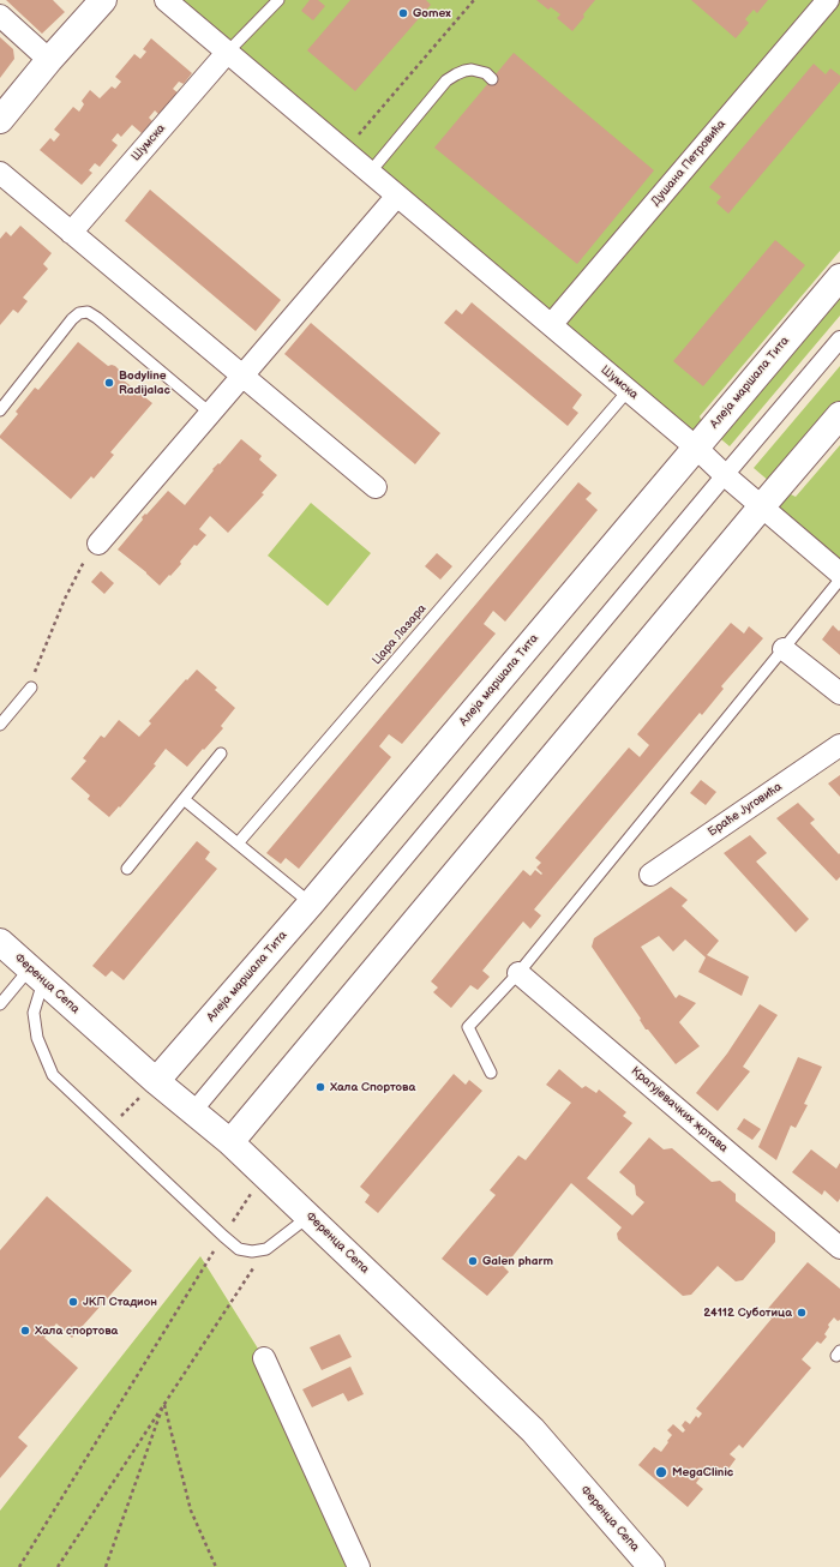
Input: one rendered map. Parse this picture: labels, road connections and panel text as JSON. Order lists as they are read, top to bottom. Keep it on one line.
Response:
{"streets":{"street":["Шумска","Душана Петровића","Алеја маршала Тита","Браће Југовића","Ференца Сепа","Крагујевачких жртава"],"lane":["Цара Лазара"]},"crossings":[["Шумска","Душана Петровића"],["Шумска","Алеја маршала Тита"],["Шумска","Цара Лазара"],["Алеја маршала Тита","Ференца Сепа"]],"places":["Gomex","Bodyline Radijalac","Хала Спортова","Galen pharm","ЈКП Стадион","24112 Суботица","Хала спортова","MegaClinic"]}
